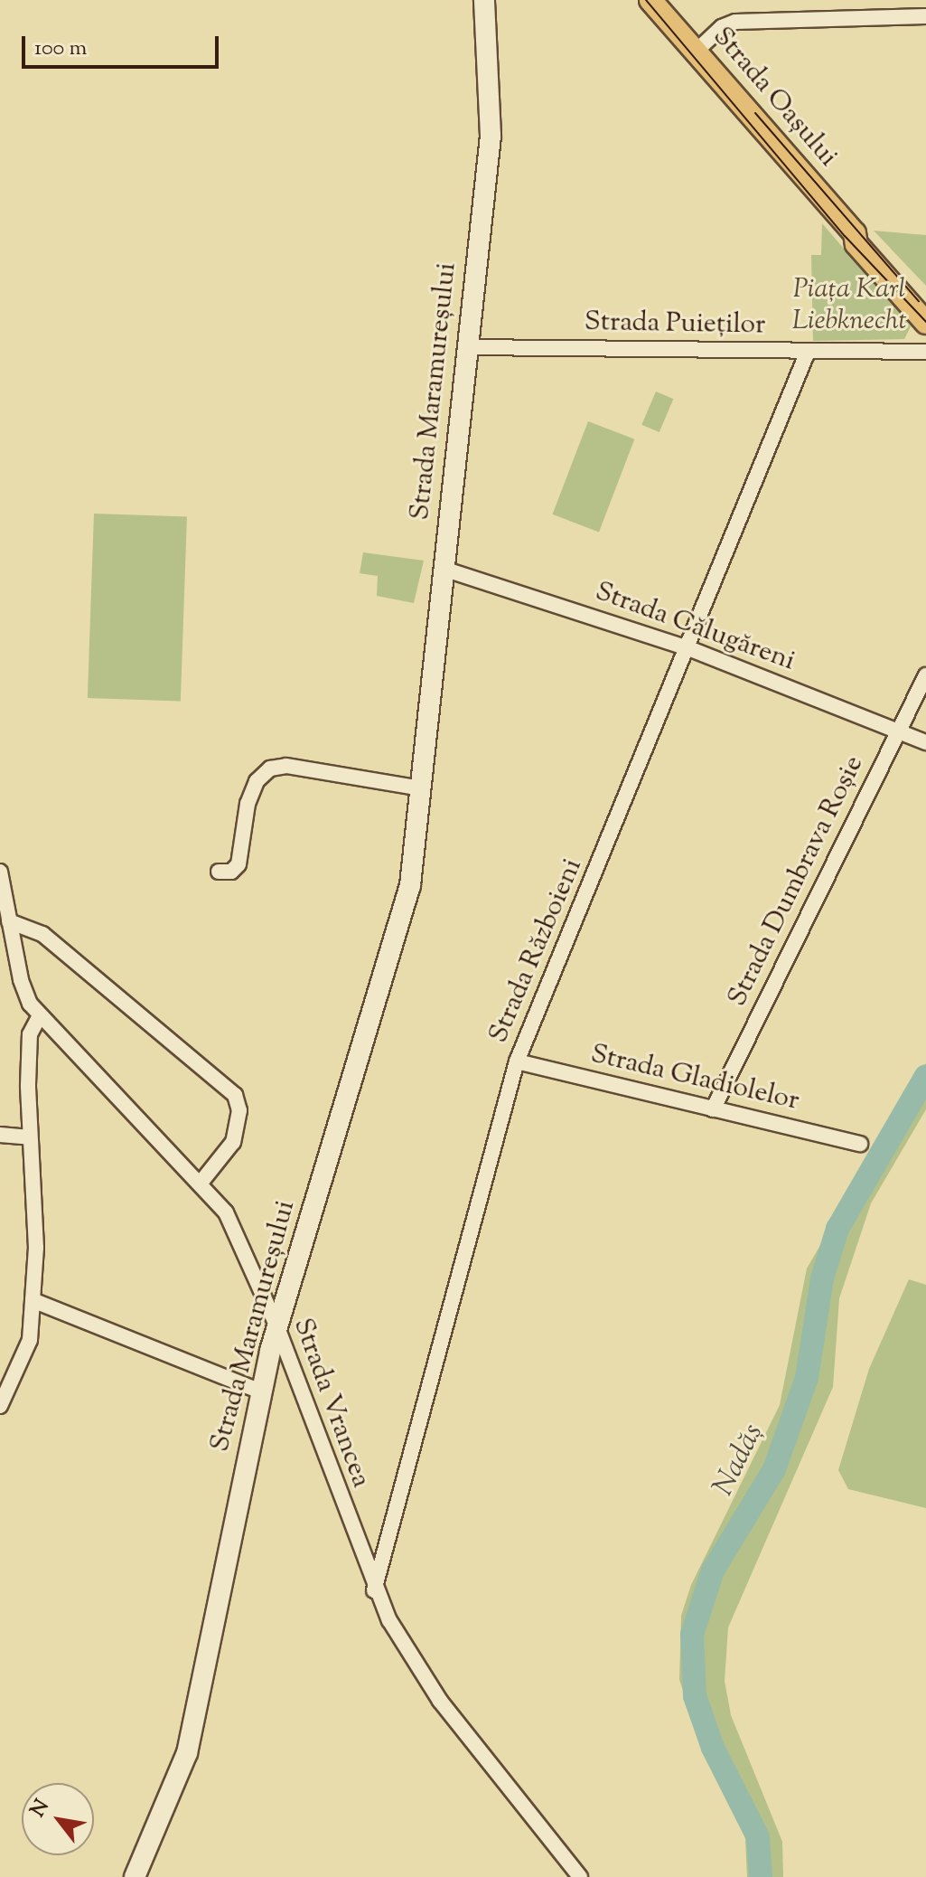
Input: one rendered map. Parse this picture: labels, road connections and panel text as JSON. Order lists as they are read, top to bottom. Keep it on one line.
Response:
{"streets":{"main road":["Strada Oașului","Strada Maramureșului"],"street":["Strada Puieților","Strada Călugăreni","Strada Dumbrava Roșie","Strada Războieni","Strada Gladiolelor","Strada Vrancea"]},"crossings":[["Strada Puieților","Strada Maramureșului"],["Strada Puieților","Strada Războieni"],["Strada Maramureșului","Strada Călugăreni"],["Strada Maramureșului","Strada Vrancea"],["Strada Călugăreni","Strada Dumbrava Roșie"],["Strada Călugăreni","Strada Războieni"],["Strada Dumbrava Roșie","Strada Gladiolelor"],["Strada Războieni","Strada Gladiolelor"],["Strada Războieni","Strada Vrancea"]],"water":["Nadăș"],"parks":["Piața Karl Liebknecht"],"scale_bar":"100 m","north":"top left"}
